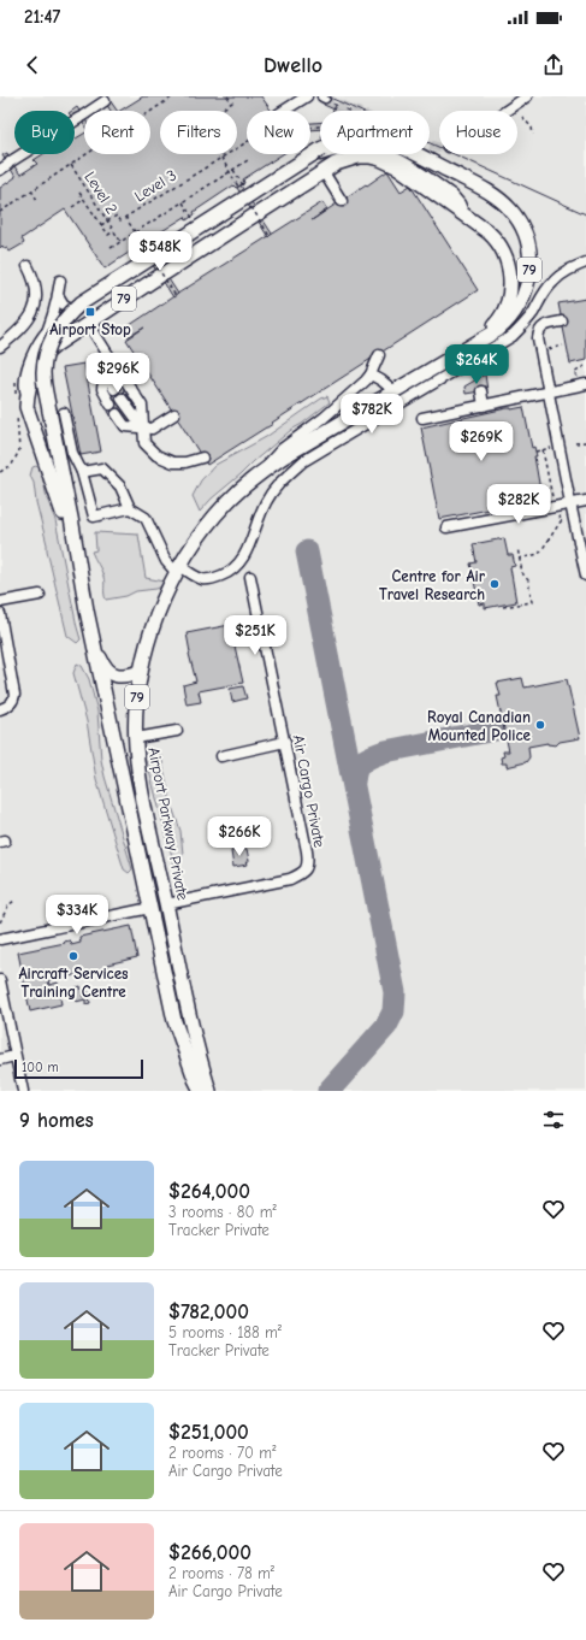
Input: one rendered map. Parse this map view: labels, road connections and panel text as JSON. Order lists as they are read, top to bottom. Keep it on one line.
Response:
{"streets":{"highway":["79","Airport Parkway Private"],"street":["Air Cargo Private"],"path":["Level 3","Level 2"]},"crossings":[["Air Cargo Private","Airport Parkway Private"]],"places":{"transit":["Airport Stop"],"other":["Centre for Air Travel Research","Royal Canadian Mounted Police","Aircraft Services Training Centre"]},"scale_bar":"100 m","page":{"status":"21:47","header":"Dwello","chip":["Buy","Rent","Filters","New","Apartment","House"],"price":["$548K","$264K","$296K","$782K","$269K","$282K","$251K","$266K","$334K"],"scale":"100 m","heading":"9 homes","list":[{"name":"$264,000","note":"3 rooms · 80 m² · Tracker Private"},{"name":"$782,000","note":"5 rooms · 188 m² · Tracker Private"},{"name":"$251,000","note":"2 rooms · 70 m² · Air Cargo Private"},{"name":"$266,000","note":"2 rooms · 78 m² · Air Cargo Private"}]}}
